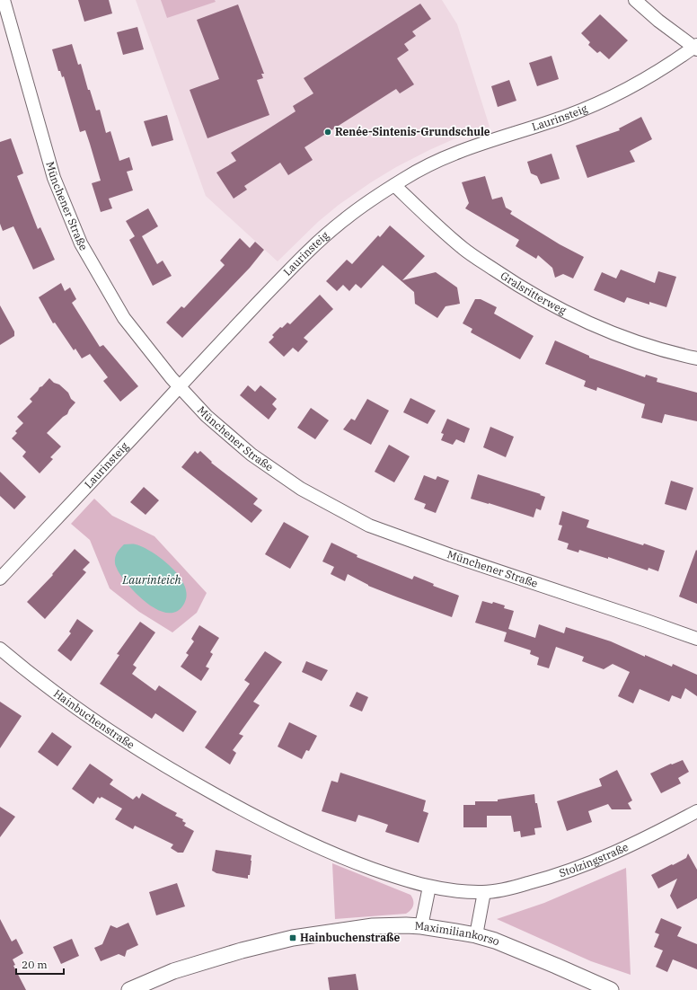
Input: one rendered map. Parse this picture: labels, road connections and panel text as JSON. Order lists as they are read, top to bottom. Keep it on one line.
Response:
{"streets":{"street":["Laurinsteig","Münchener Straße","Gralsritterweg","Hainbuchenstraße","Stolzingstraße","Maximiliankorso"]},"crossings":[["Laurinsteig","Münchener Straße"],["Laurinsteig","Gralsritterweg"],["Hainbuchenstraße","Stolzingstraße"]],"water":["Laurinteich"],"places":{"other":["Renée-Sintenis-Grundschule"],"transit":["Hainbuchenstraße"]},"scale_bar":"20 m"}
